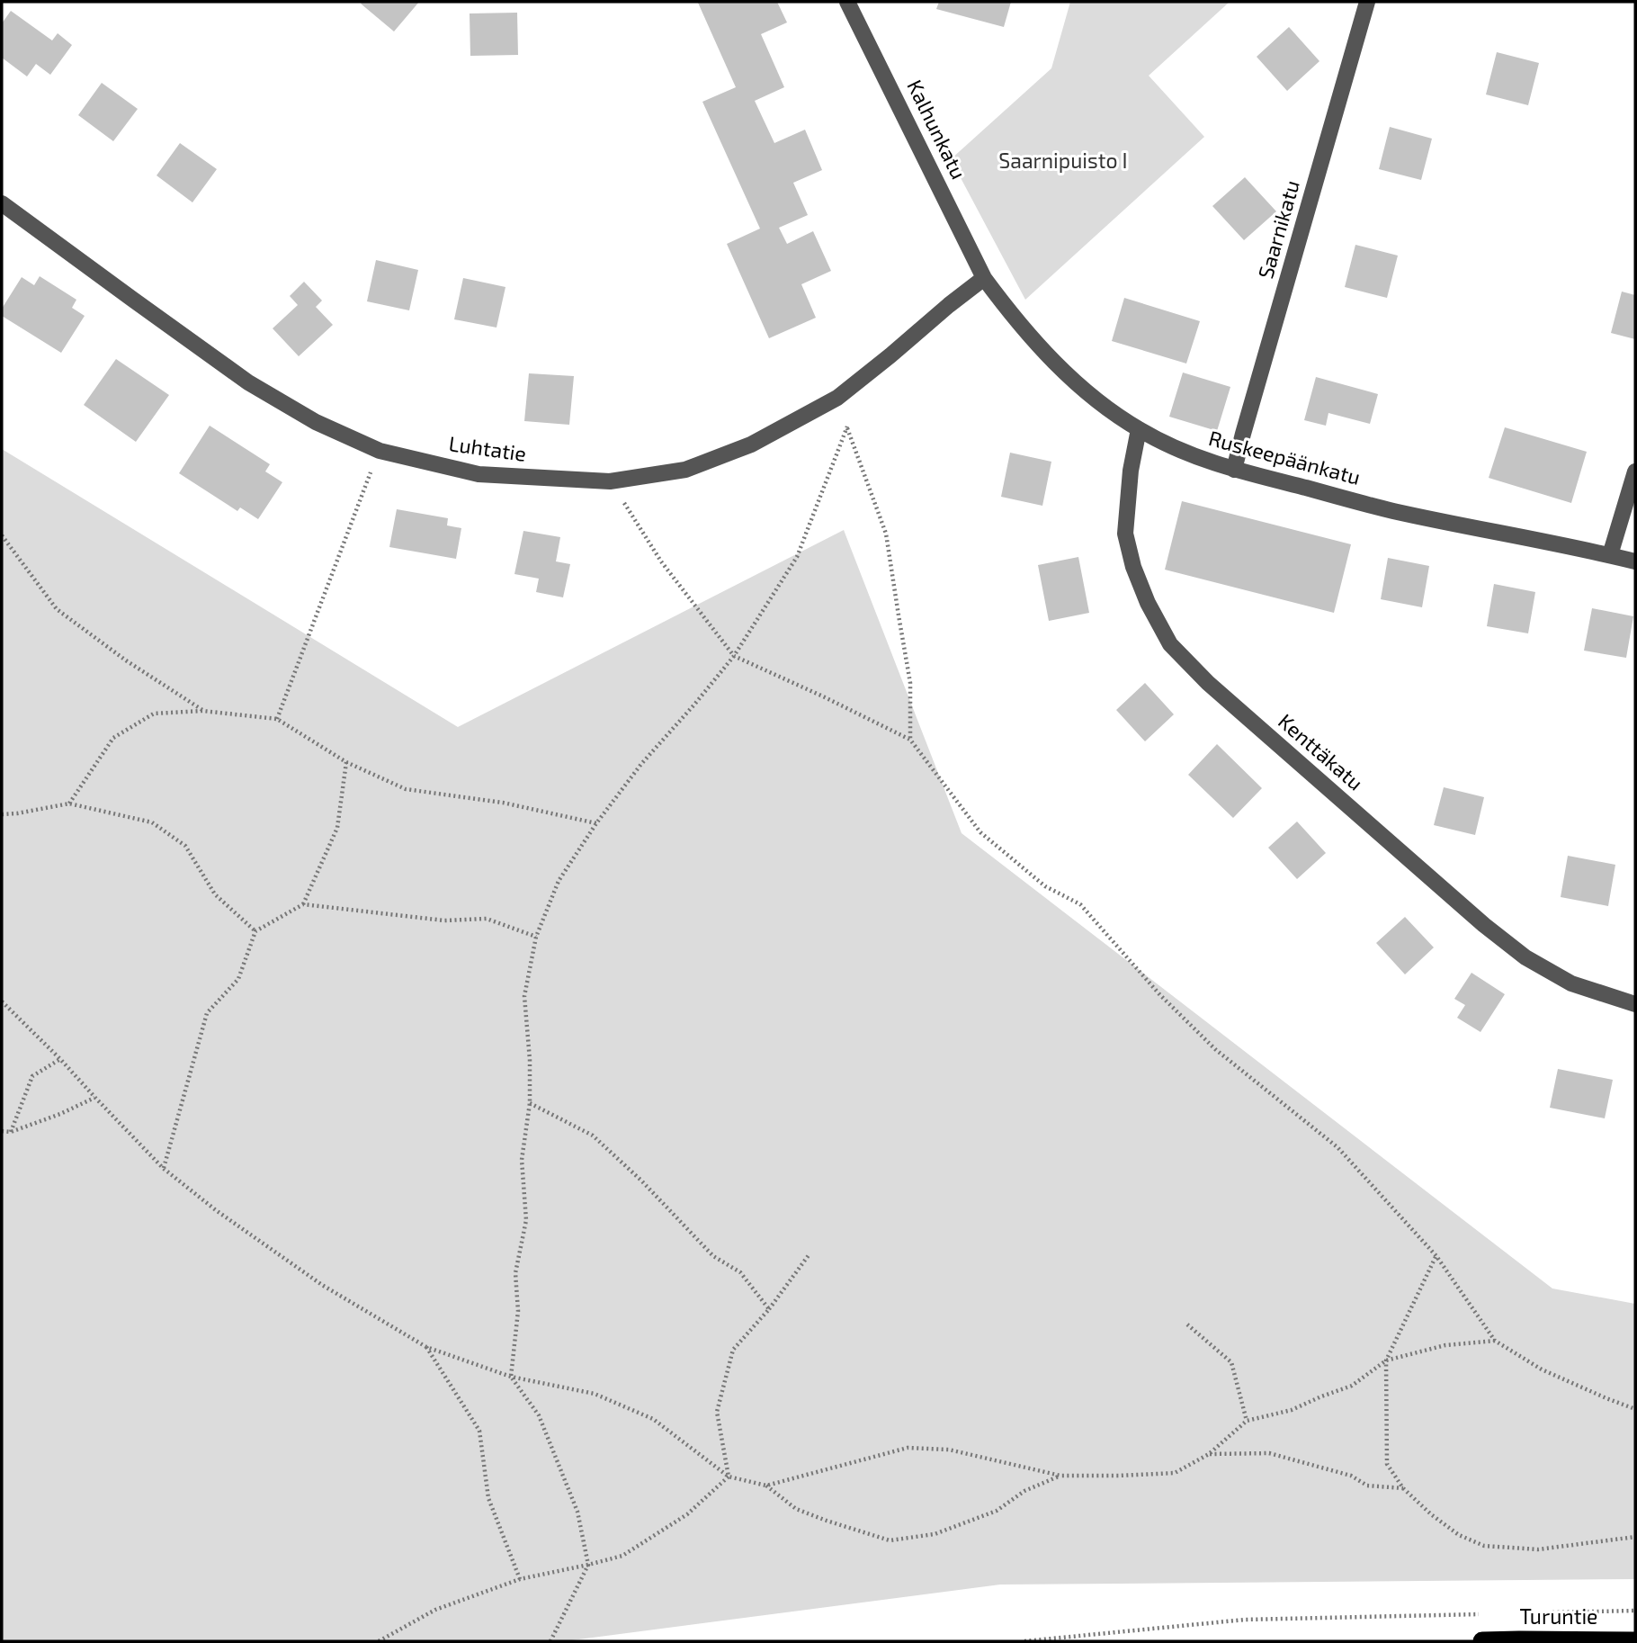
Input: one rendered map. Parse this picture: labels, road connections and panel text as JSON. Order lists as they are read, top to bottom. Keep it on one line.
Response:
{"streets":{"highway":["Turuntie"],"street":["Kalhunkatu","Saarnikatu","Luhtatie","Ruskeepäänkatu","Kenttäkatu"]},"crossings":[["Kalhunkatu","Luhtatie"],["Kalhunkatu","Ruskeepäänkatu"],["Saarnikatu","Ruskeepäänkatu"],["Luhtatie","Ruskeepäänkatu"],["Ruskeepäänkatu","Kenttäkatu"]],"parks":["Saarnipuisto I"]}
